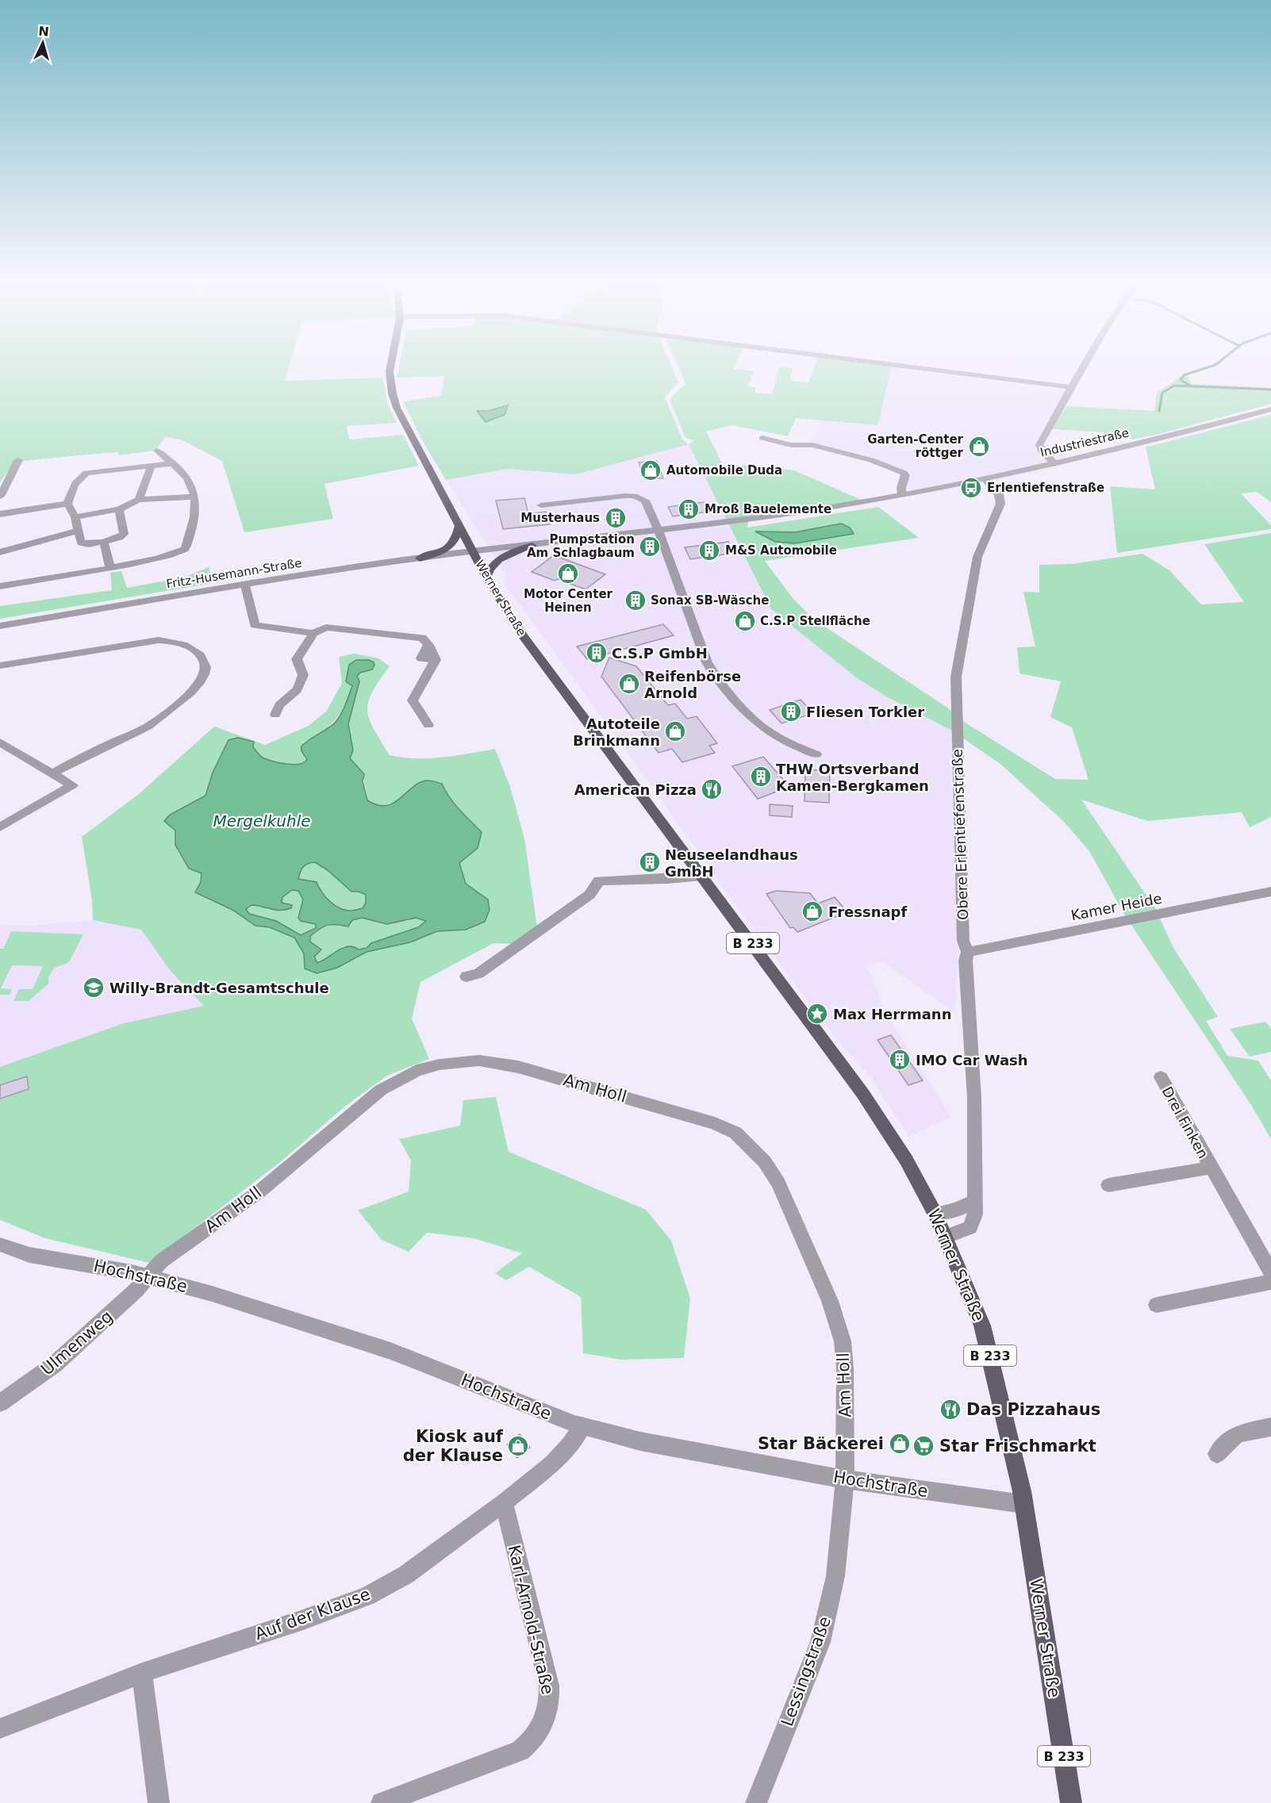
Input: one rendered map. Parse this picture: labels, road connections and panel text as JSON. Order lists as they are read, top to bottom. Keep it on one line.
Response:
{"streets":{"main road":["Werner Straße","B 233"],"street":["Industriestraße","Fritz-Husemann-Straße","Obere Erlentiefenstraße","Kamer Heide","Am Holl","Drei Finken","Hochstraße","Ulmenweg","Auf der Klause","Karl-Arnold-Straße","Lessingstraße"]},"crossings":[["Industriestraße","Fritz-Husemann-Straße"],["Industriestraße","Werner Straße"],["Industriestraße","Obere Erlentiefenstraße"],["Fritz-Husemann-Straße","Werner Straße"],["Werner Straße","Obere Erlentiefenstraße"],["Werner Straße","Hochstraße"],["Obere Erlentiefenstraße","Kamer Heide"],["Am Holl","Hochstraße"],["Am Holl","Ulmenweg"],["Am Holl","Lessingstraße"],["Hochstraße","Ulmenweg"],["Hochstraße","Auf der Klause"],["Hochstraße","Lessingstraße"],["Auf der Klause","Karl-Arnold-Straße"]],"water":["Mergelkuhle"],"places":{"shop":["Garten-Center röttger","Automobile Duda","Motor Center Heinen","C.S.P Stellfläche","Reifenbörse Arnold","Autoteile Brinkmann","Fressnapf","Star Bäckerei","Kiosk auf der Klause"],"bus stop":["Erlentiefenstraße"],"building":["Mroß Bauelemente","Musterhaus","Pumpstation Am Schlagbaum","M&S Automobile","Sonax SB-Wäsche","C.S.P GmbH","Fliesen Torkler","THW Ortsverband Kamen-Bergkamen","Neuseelandhaus GmbH","IMO Car Wash"],"restaurant":["American Pizza","Das Pizzahaus"],"school or university":["Willy-Brandt-Gesamtschule"],"place":["Max Herrmann"],"supermarket":["Star Frischmarkt"]},"north":"top"}
